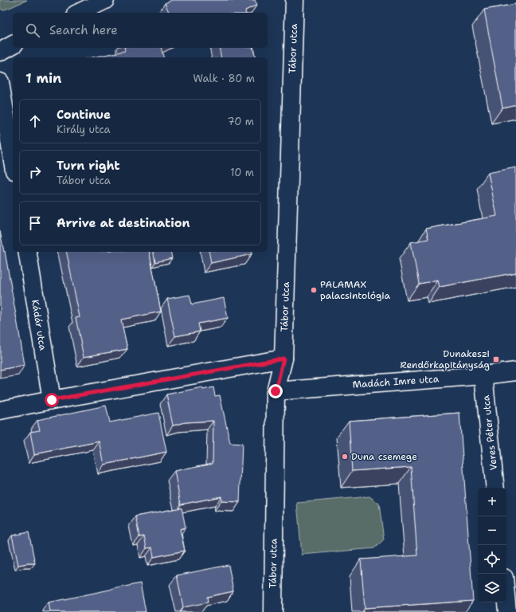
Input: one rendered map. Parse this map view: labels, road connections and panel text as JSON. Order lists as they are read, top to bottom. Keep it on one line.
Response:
{"streets":{"street":["Tábor utca","Kádár utca","Madách Imre utca","Veres Péter utca"]},"crossings":[["Tábor utca","Madách Imre utca"],["Madách Imre utca","Veres Péter utca"]],"places":{"other":["PALAMAX palacsintológia","Duna csemege"],"transit":["Dunakeszi Rendőrkapitányság"]},"page":{"search":"Search here","heading":["1 min","Walk · 80 m"],"list":[["Continue","Király utca","70 m"],["Turn right","Tábor utca","10 m"],"Arrive at destination"],"map_buttons":["+","−"]}}
